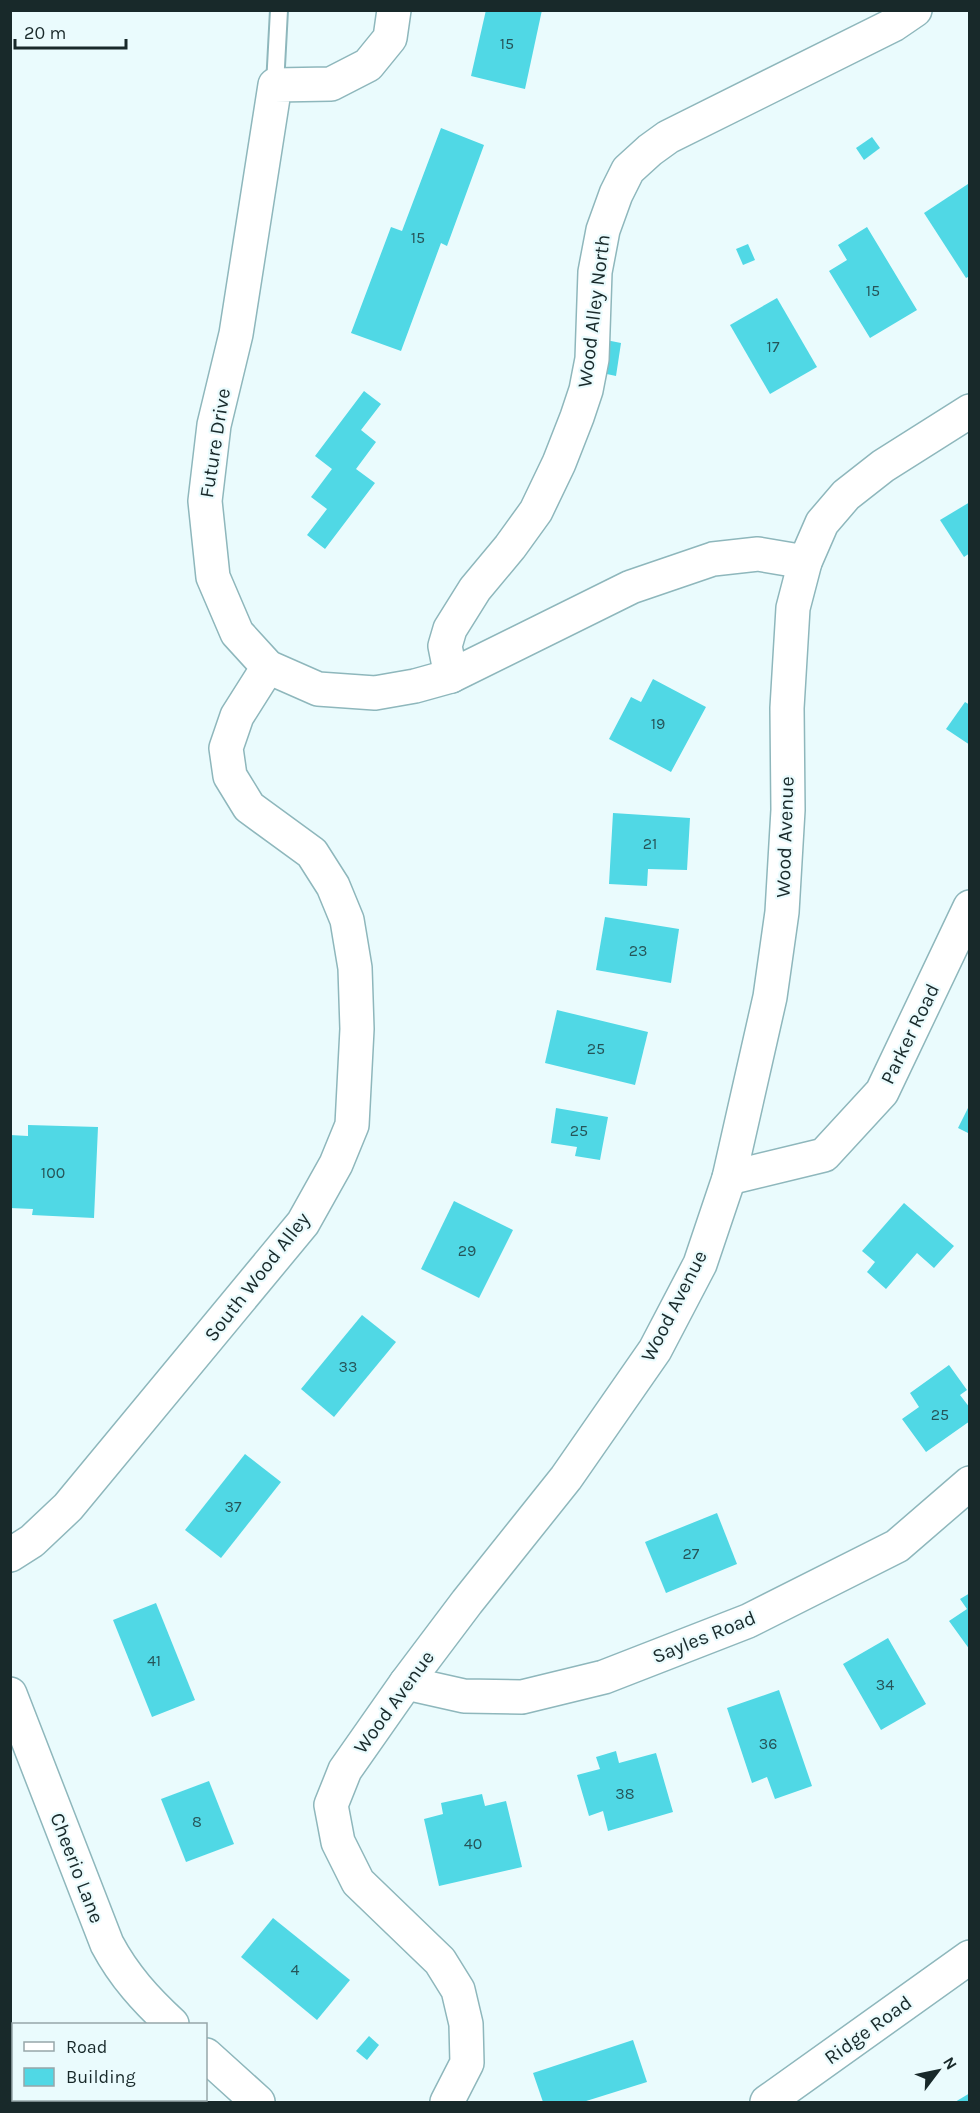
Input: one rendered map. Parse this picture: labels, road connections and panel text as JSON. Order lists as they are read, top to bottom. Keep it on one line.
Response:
{"streets":{"street":["Wood Alley North","Future Drive","Wood Avenue","Parker Road","South Wood Alley","Sayles Road","Cheerio Lane","Ridge Road"]},"crossings":[["Wood Alley North","Future Drive"],["Future Drive","Wood Avenue"],["Future Drive","South Wood Alley"],["Wood Avenue","Parker Road"],["Wood Avenue","Sayles Road"]],"house_numbers":["15","15","15","17","19","21","23","25","25","100","29","33","25","37","27","41","34","36","38","8","40","4"],"legend":["Road","Building"],"scale_bar":"20 m","north":"top right"}
